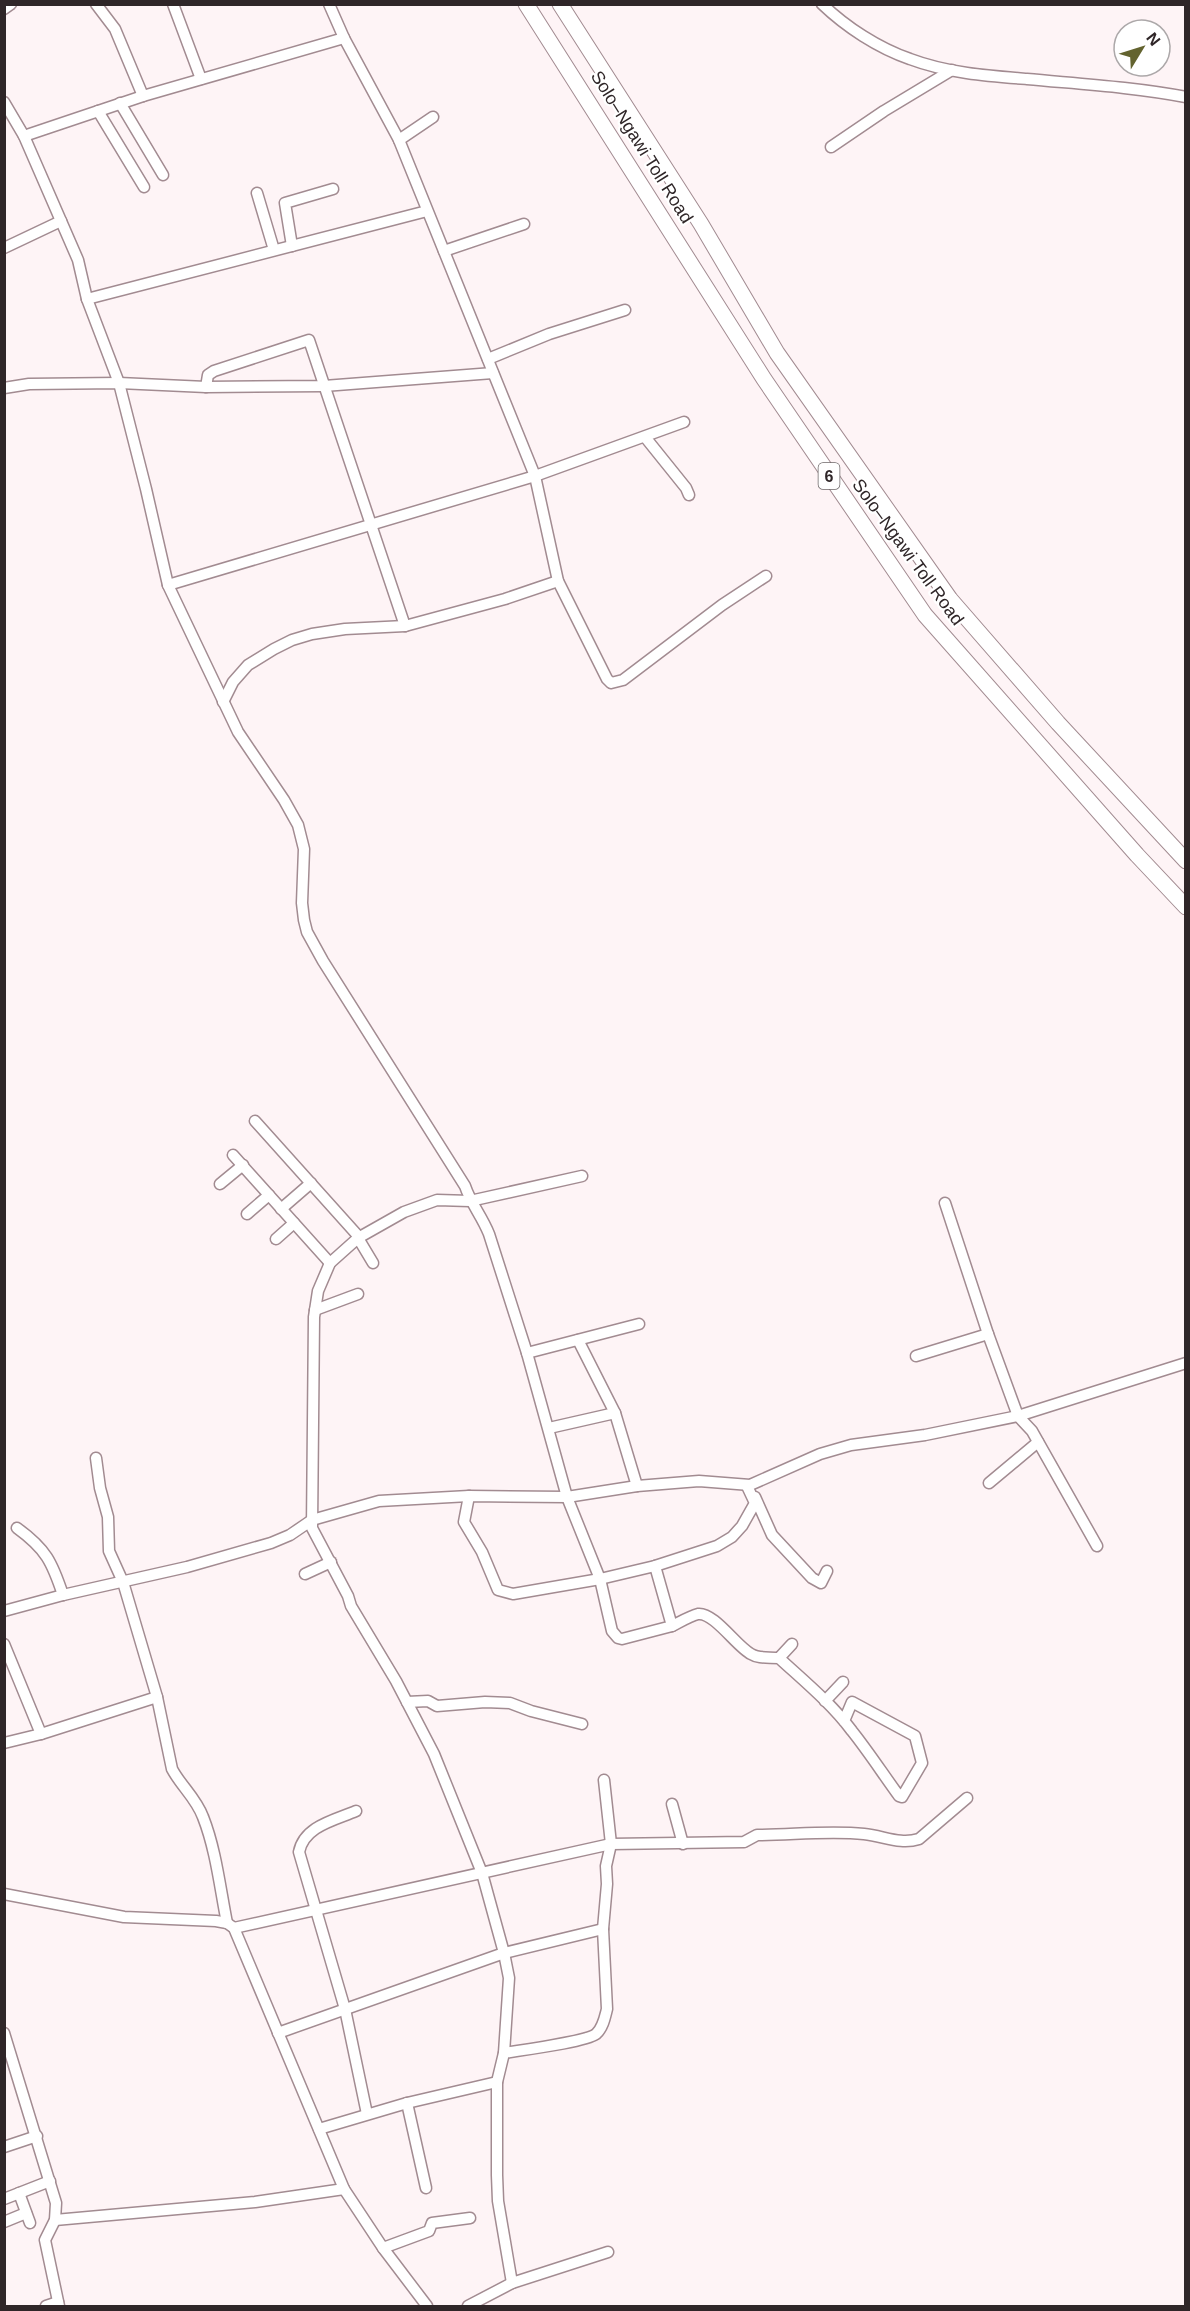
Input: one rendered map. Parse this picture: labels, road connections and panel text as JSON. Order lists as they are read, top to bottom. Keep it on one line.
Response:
{"streets":{"highway":["Solo–Ngawi Toll Road","6"]},"north":"top right"}
